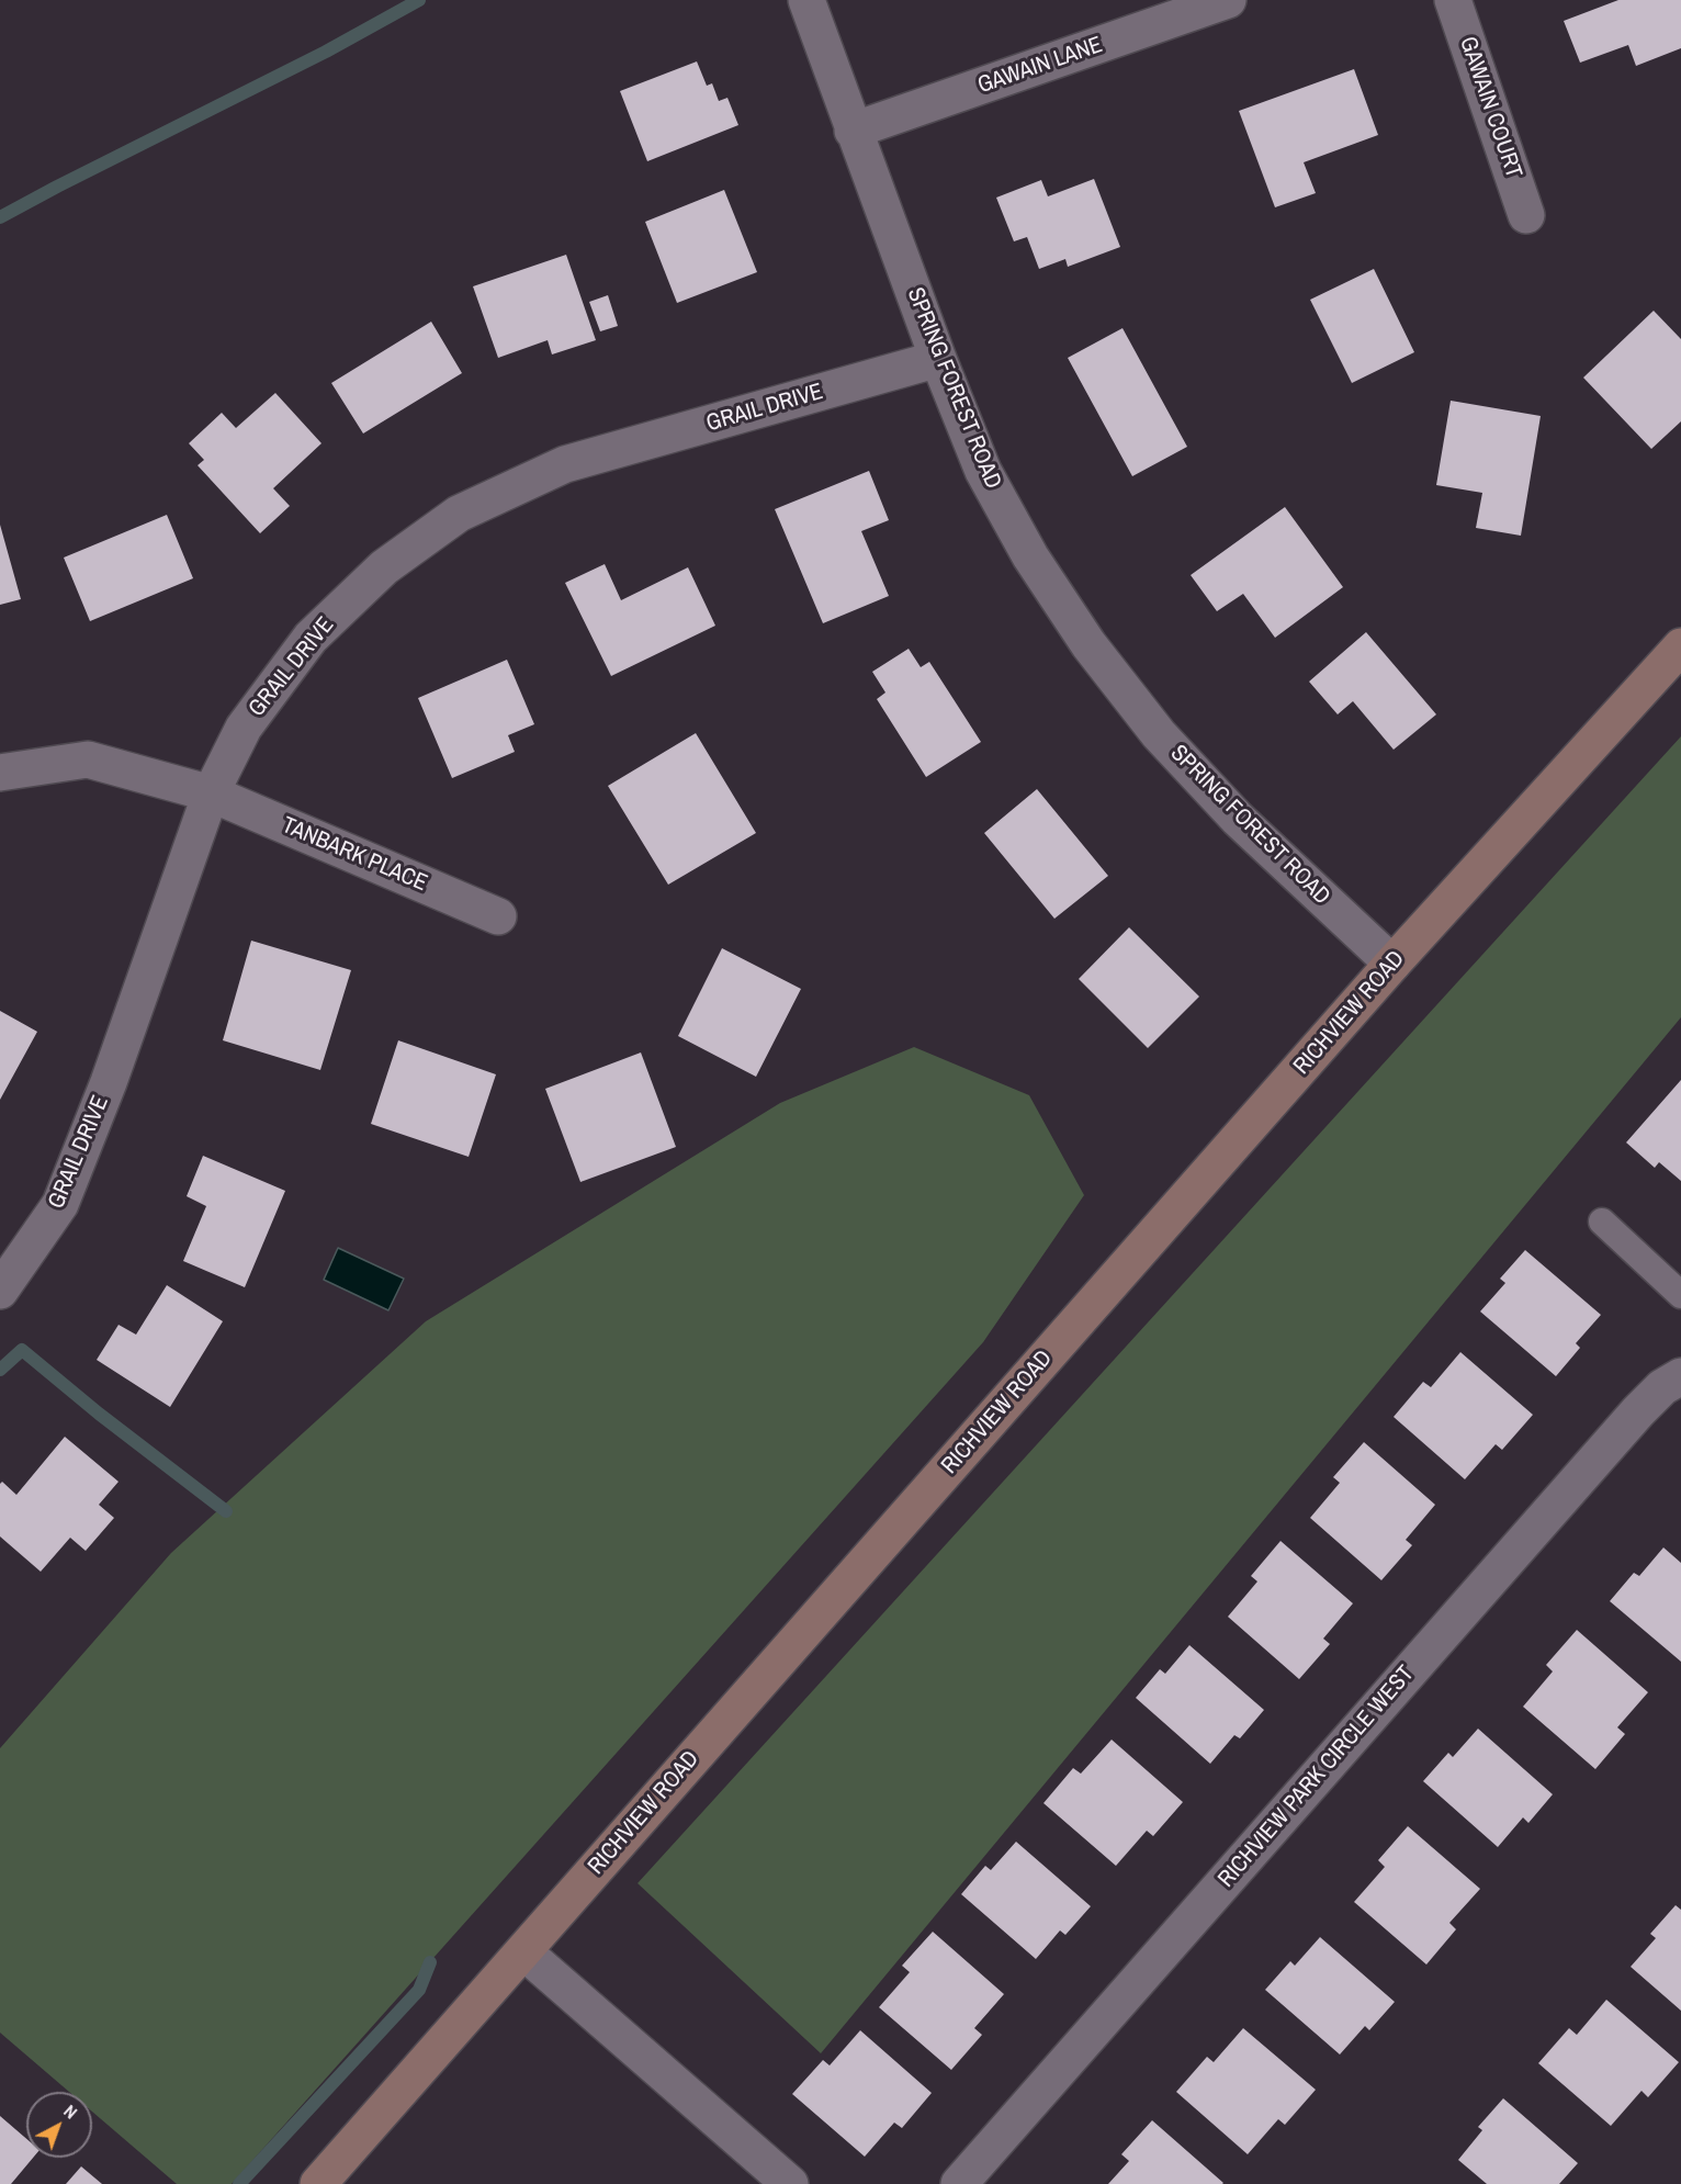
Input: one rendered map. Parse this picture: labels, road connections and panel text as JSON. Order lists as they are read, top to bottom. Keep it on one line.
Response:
{"streets":{"street":["GAWAIN LANE","GAWAIN COURT","SPRING FOREST ROAD","GRAIL DRIVE","TANBARK PLACE","RICHVIEW ROAD","RICHVIEW PARK CIRCLE WEST"]},"crossings":[["GAWAIN LANE","SPRING FOREST ROAD"],["SPRING FOREST ROAD","GRAIL DRIVE"],["SPRING FOREST ROAD","RICHVIEW ROAD"],["GRAIL DRIVE","TANBARK PLACE"]],"north":"top right"}
